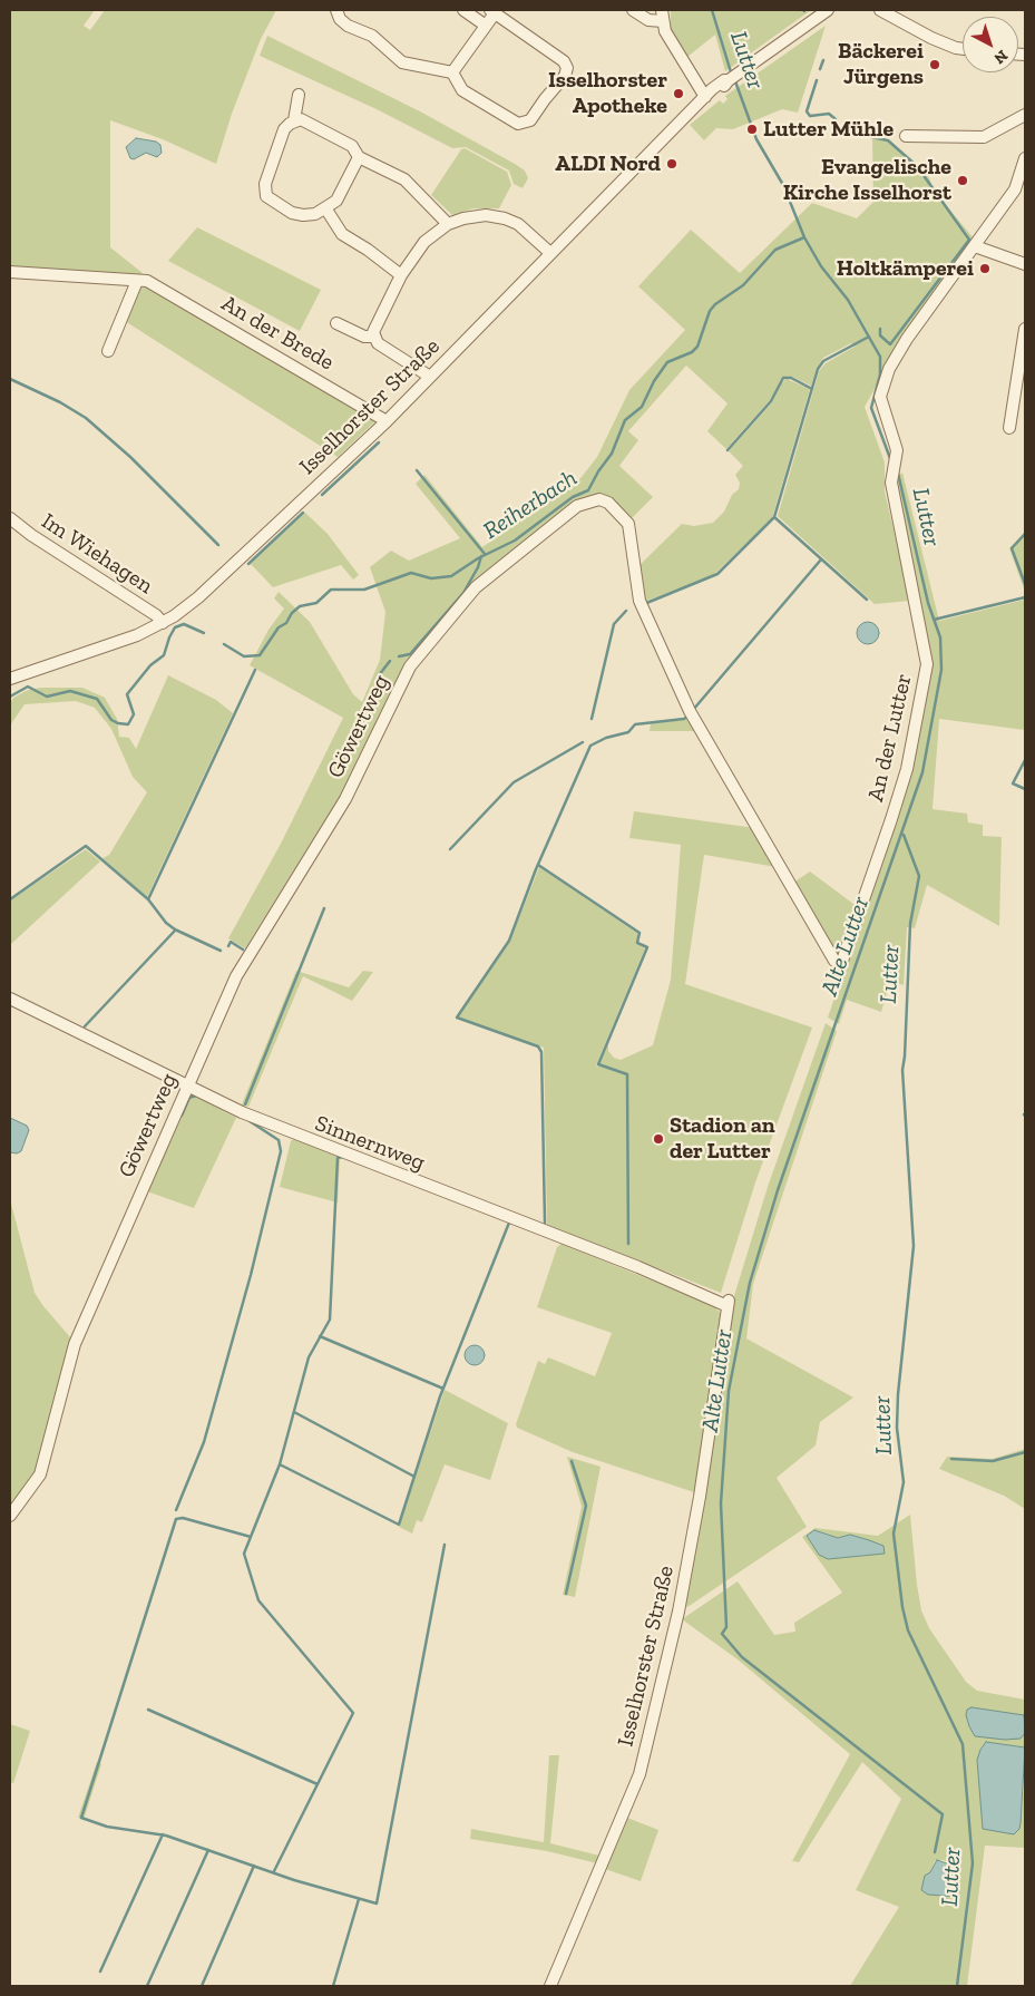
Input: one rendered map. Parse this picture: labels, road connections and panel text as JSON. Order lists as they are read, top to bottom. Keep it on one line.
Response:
{"streets":{"street":["An der Brede","Isselhorster Straße","Im Wiehagen","Göwertweg","An der Lutter","Sinnernweg"]},"crossings":[["An der Brede","Isselhorster Straße"],["Isselhorster Straße","Im Wiehagen"],["Isselhorster Straße","Sinnernweg"],["Göwertweg","An der Lutter"],["Göwertweg","Sinnernweg"]],"water":["Lutter","Reiherbach","Alte Lutter"],"places":["Bäckerei Jürgens","Isselhorster Apotheke","Lutter Mühle","ALDI Nord","Evangelische Kirche Isselhorst","Holtkämperei","Stadion an der Lutter"],"north":"bottom right"}
